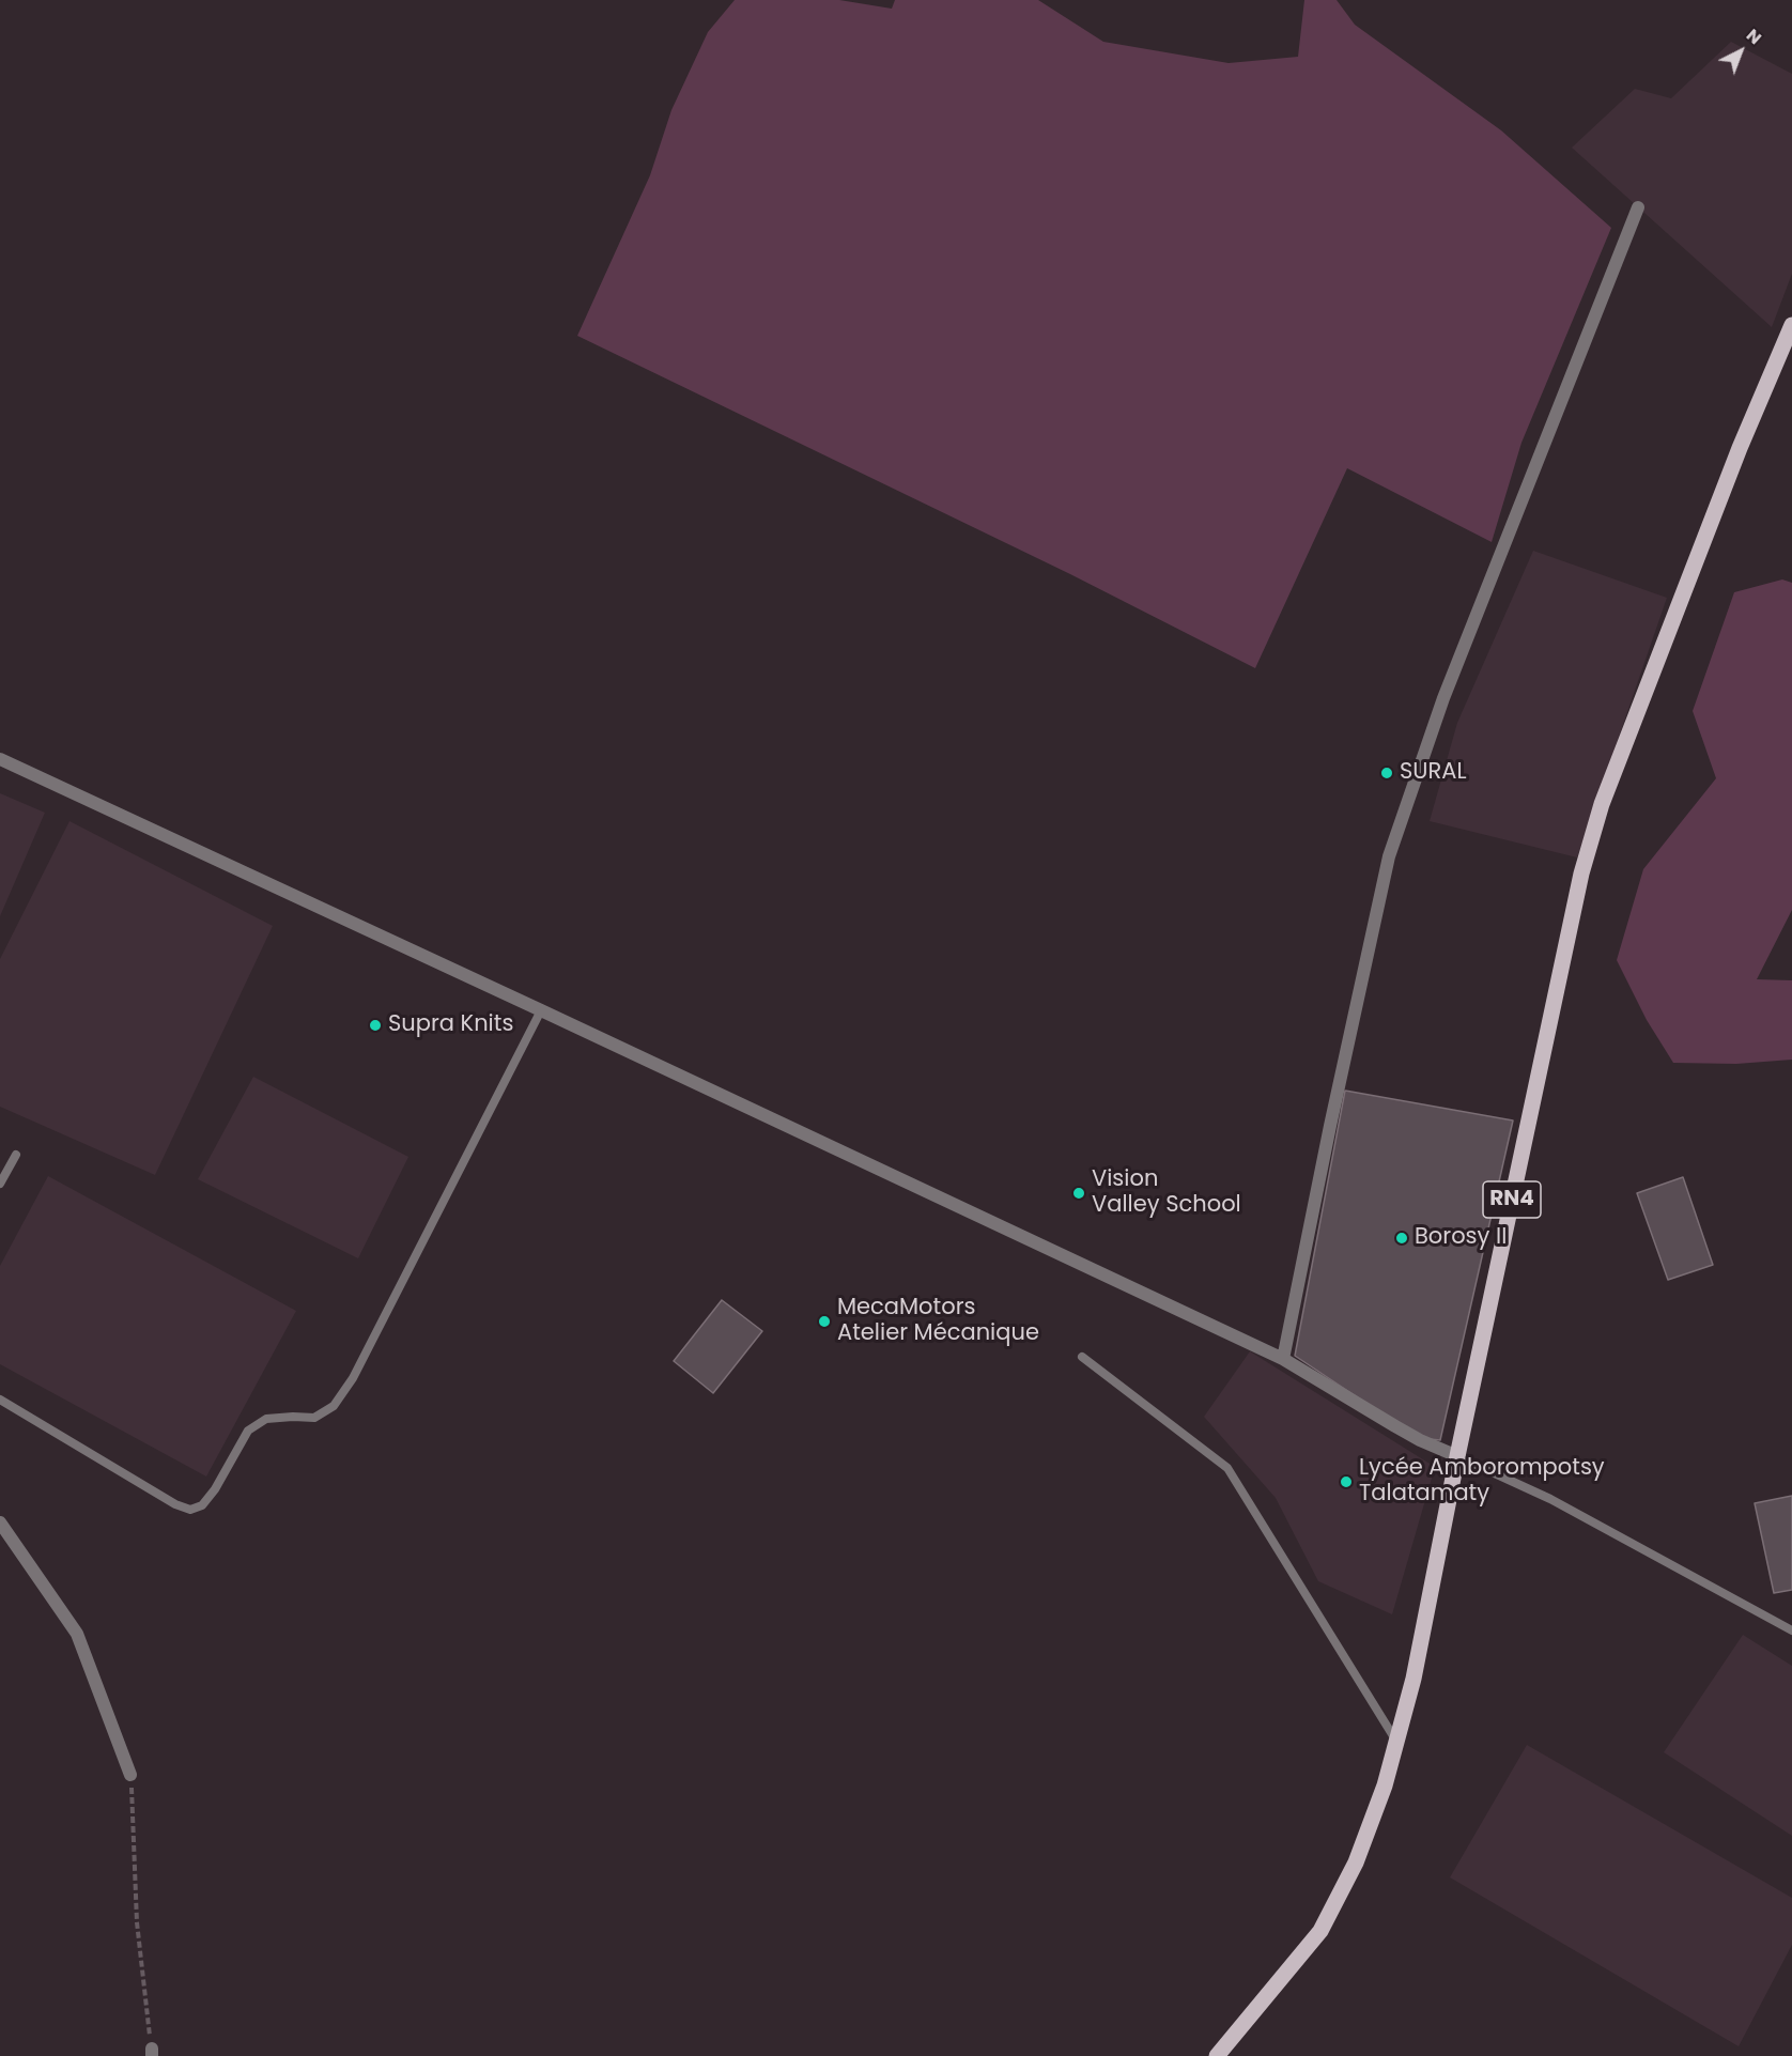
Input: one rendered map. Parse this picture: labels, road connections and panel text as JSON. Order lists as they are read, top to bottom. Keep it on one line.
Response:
{"streets":{"main road":["RN4"]},"places":["SURAL","Supra Knits","Vision Valley School","Borosy II","MecaMotors Atelier Mécanique","Lycée Amborompotsy Talatamaty"],"north":"top right"}
